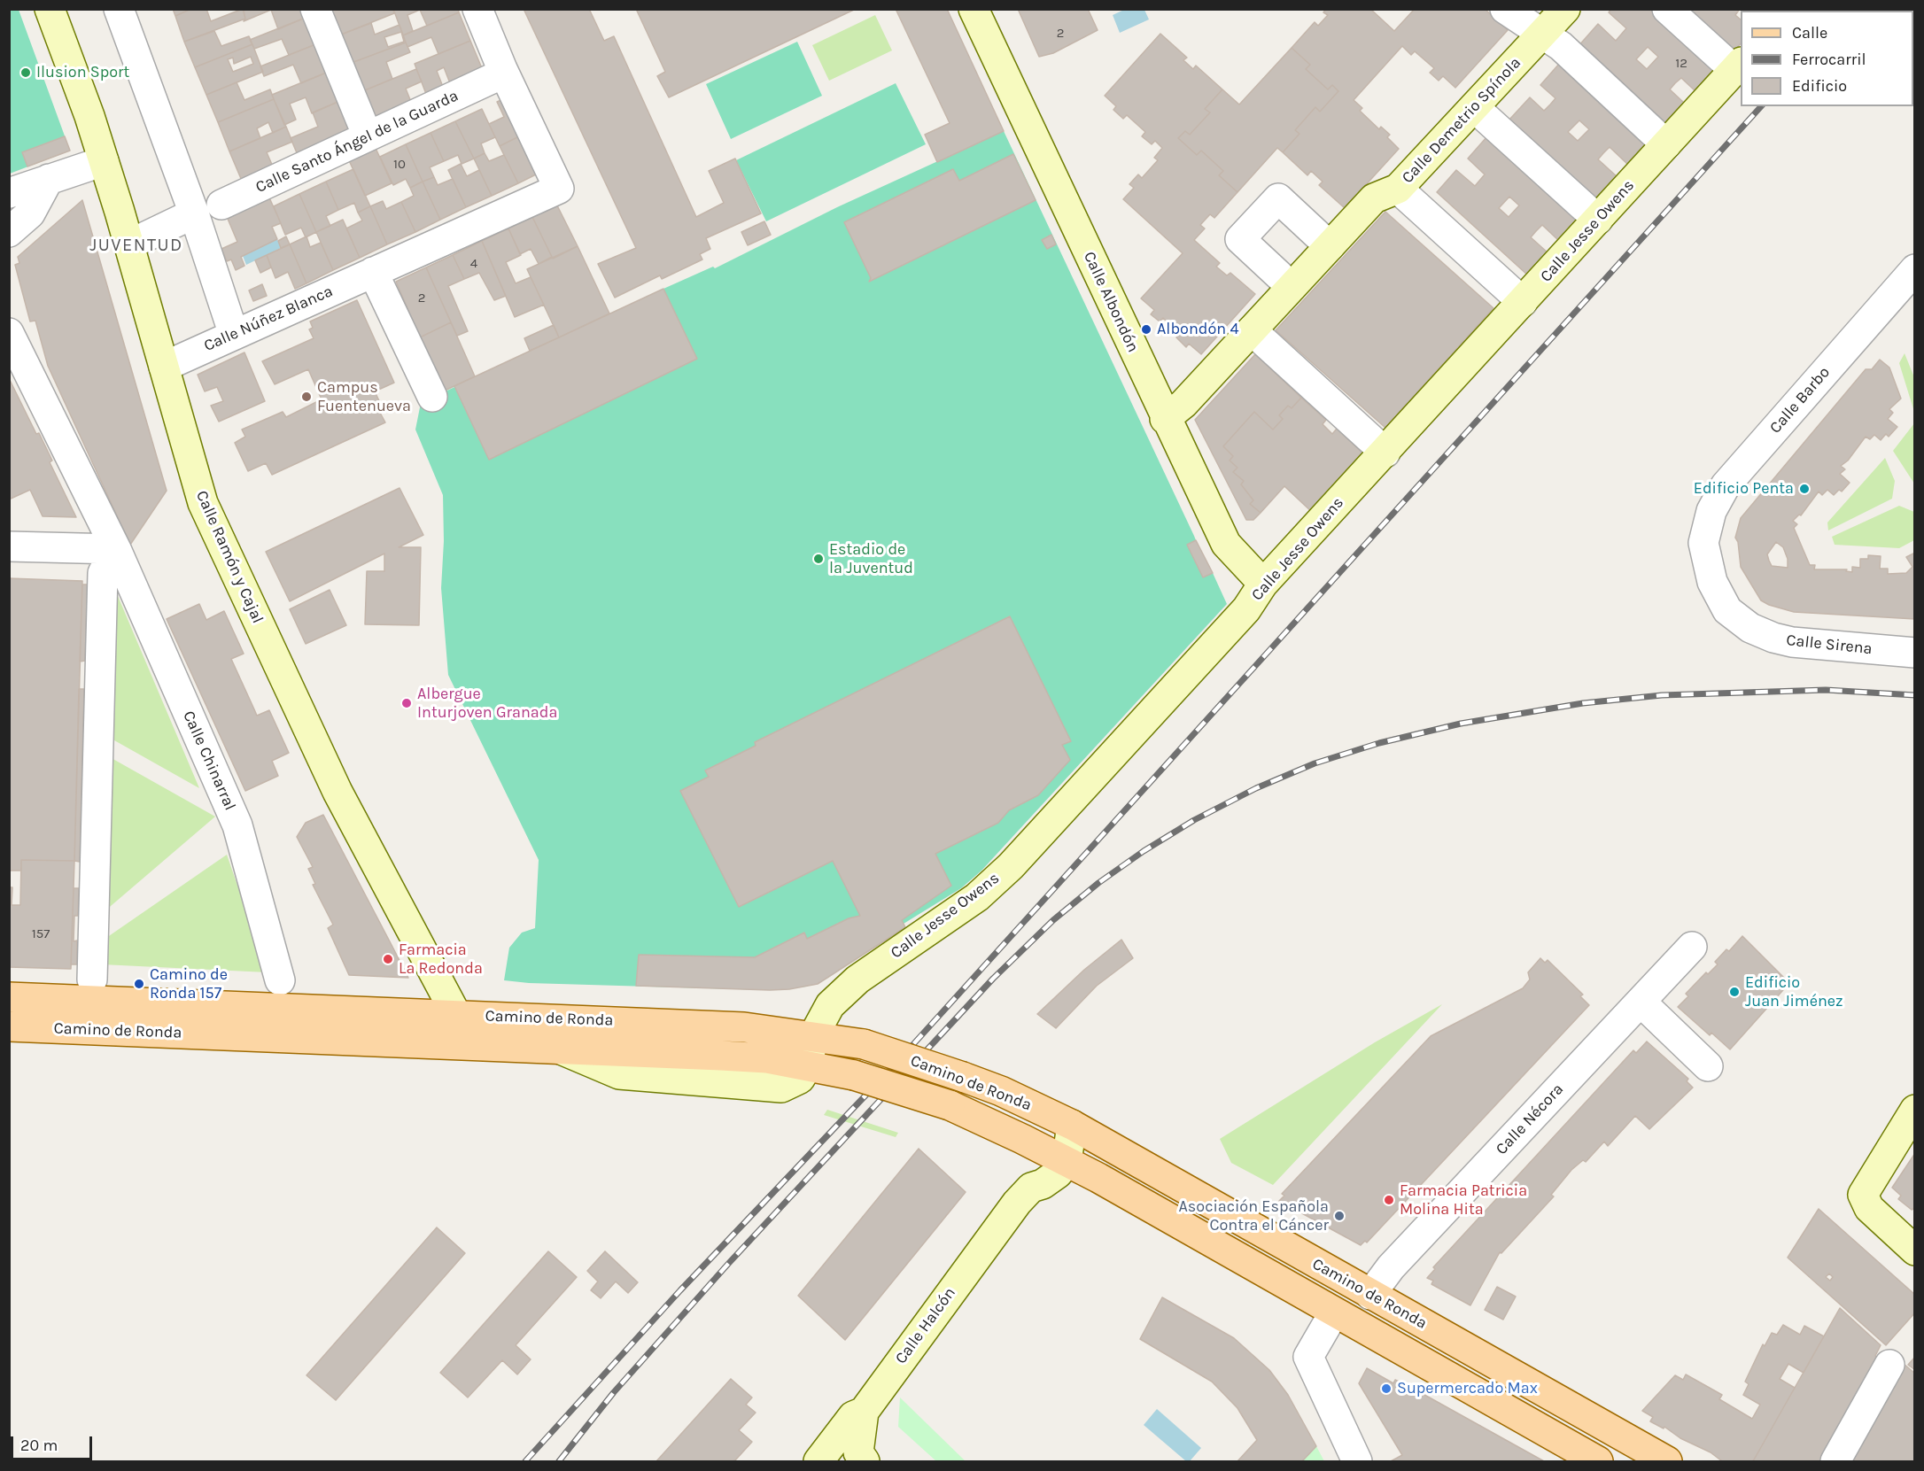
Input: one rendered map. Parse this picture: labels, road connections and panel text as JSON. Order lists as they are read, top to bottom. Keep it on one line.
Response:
{"streets":{"main road":["Camino de Ronda"],"street":["Calle Demetrio Spínola","Calle Santo Ángel de la Guarda","Calle Jesse Owens","Calle Albondón","Calle Núñez Blanca","Calle Barbo","Calle Ramón y Cajal","Calle Sirena","Calle Chinarral","Calle Nécora","Calle Halcón"]},"crossings":[["Calle Demetrio Spínola","Calle Albondón"],["Calle Jesse Owens","Calle Albondón"],["Calle Jesse Owens","Camino de Ronda"],["Calle Núñez Blanca","Calle Ramón y Cajal"],["Calle Barbo","Calle Sirena"],["Calle Ramón y Cajal","Camino de Ronda"],["Camino de Ronda","Calle Nécora"],["Camino de Ronda","Calle Halcón"]],"districts":["JUVENTUD"],"places":["Ilusion Sport","Albondón 4","Campus Fuentenueva","Edificio Penta","Estadio de la Juventud","Albergue Inturjoven Granada","Farmacia La Redonda","Camino de Ronda 157","Edificio Juan Jiménez","Farmacia Patricia Molina Hita","Asociación Española Contra el Cáncer","Supermercado Max"],"house_numbers":["2","12","10","4","2","157"],"legend":["Calle","Ferrocarril","Edificio"],"scale_bar":"20 m"}
